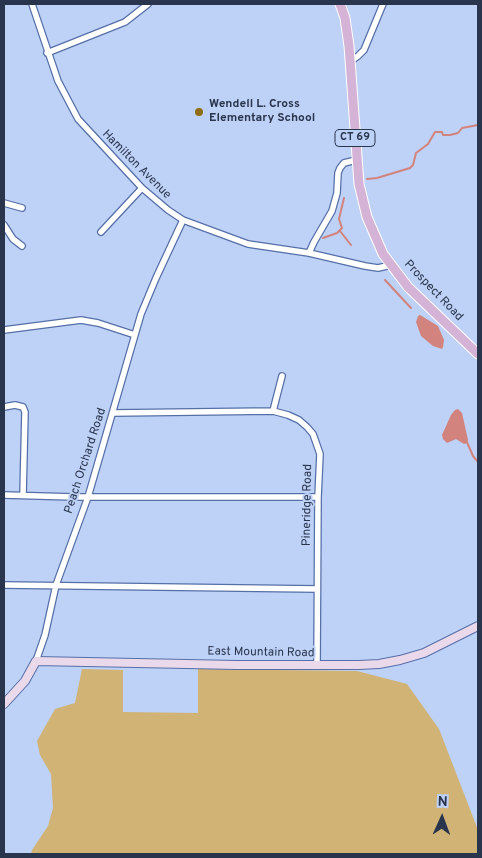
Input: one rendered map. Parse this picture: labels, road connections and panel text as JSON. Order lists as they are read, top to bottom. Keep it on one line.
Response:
{"streets":{"main road":["CT 69","Prospect Road"],"street":["Hamilton Avenue","Peach Orchard Road","Pineridge Road","East Mountain Road"]},"crossings":[["Hamilton Avenue","Prospect Road"],["Hamilton Avenue","Peach Orchard Road"],["Peach Orchard Road","Pineridge Road"],["Peach Orchard Road","East Mountain Road"],["Pineridge Road","East Mountain Road"]],"places":["Wendell L. Cross Elementary School"],"north":"top"}
